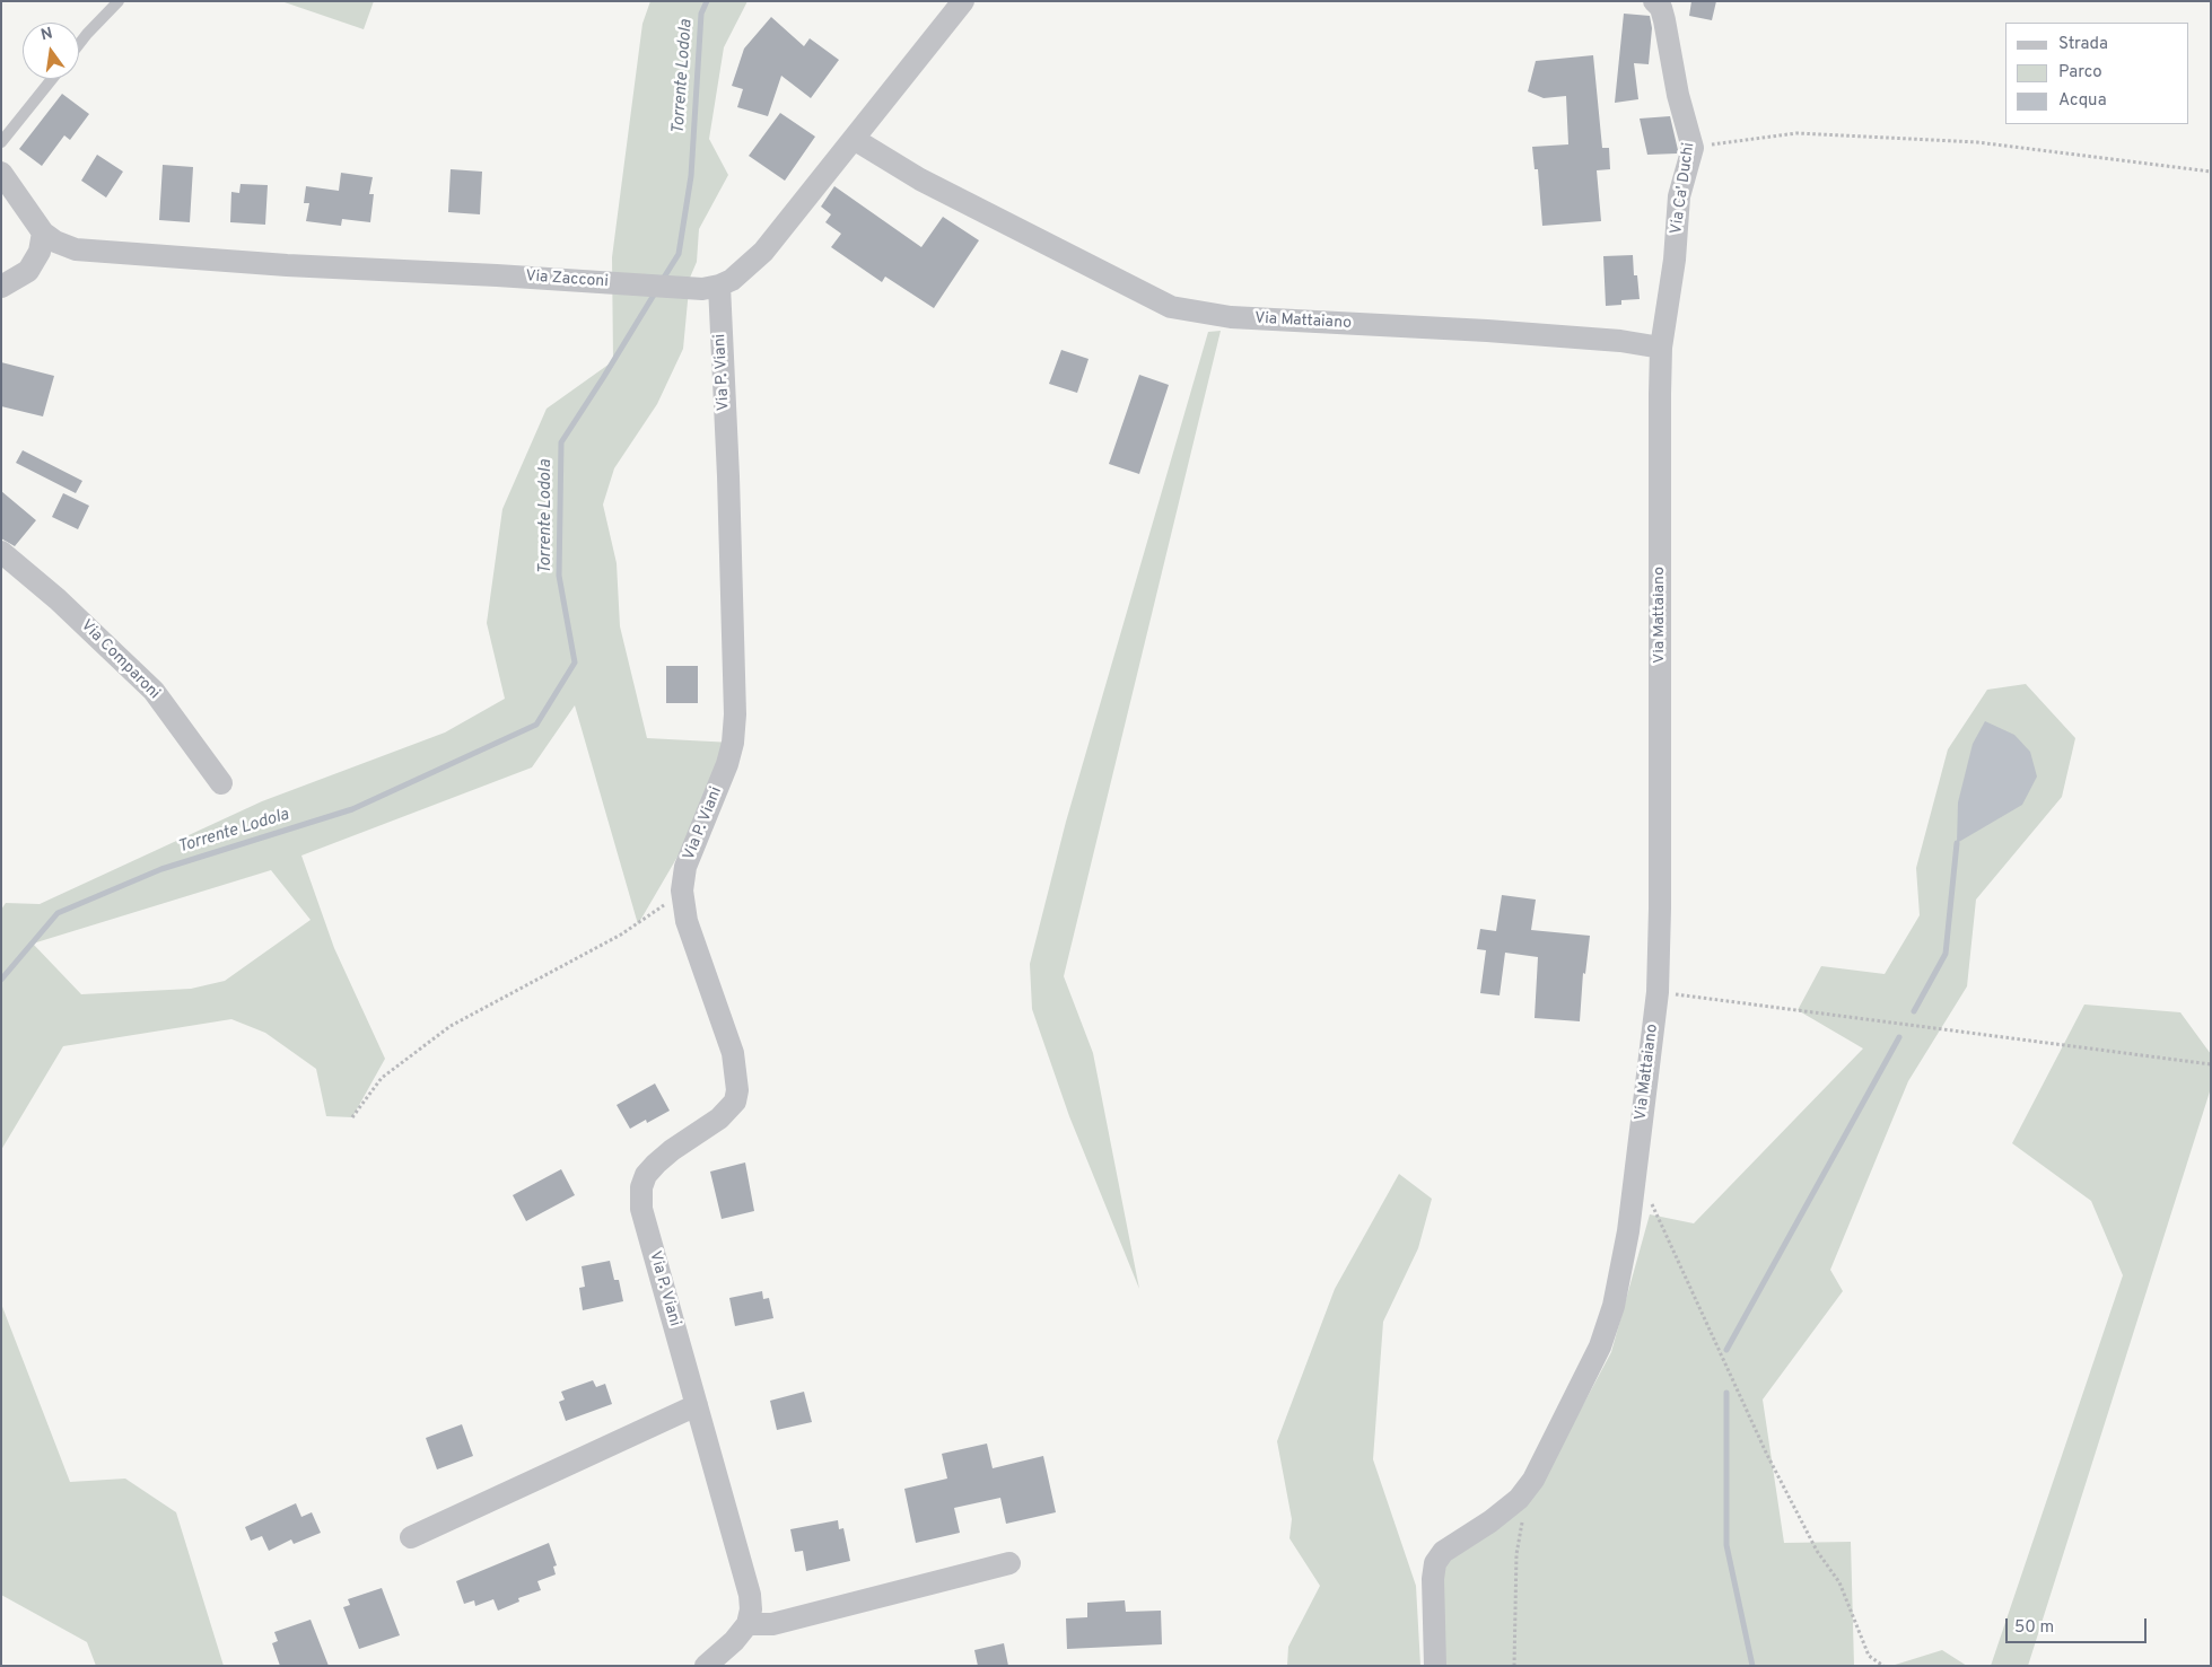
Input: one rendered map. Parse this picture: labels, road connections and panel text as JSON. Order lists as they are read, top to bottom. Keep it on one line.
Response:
{"streets":{"street":["Via Ca' Duchi","Via Zacconi","Via Mattaiano","Via P. Viani","Via Comparoni"]},"crossings":[["Via Ca' Duchi","Via Mattaiano"],["Via Zacconi","Via P. Viani"]],"water":["Torrente Lodola"],"legend":["Strada","Parco","Acqua"],"scale_bar":"50 m","north":"top"}
